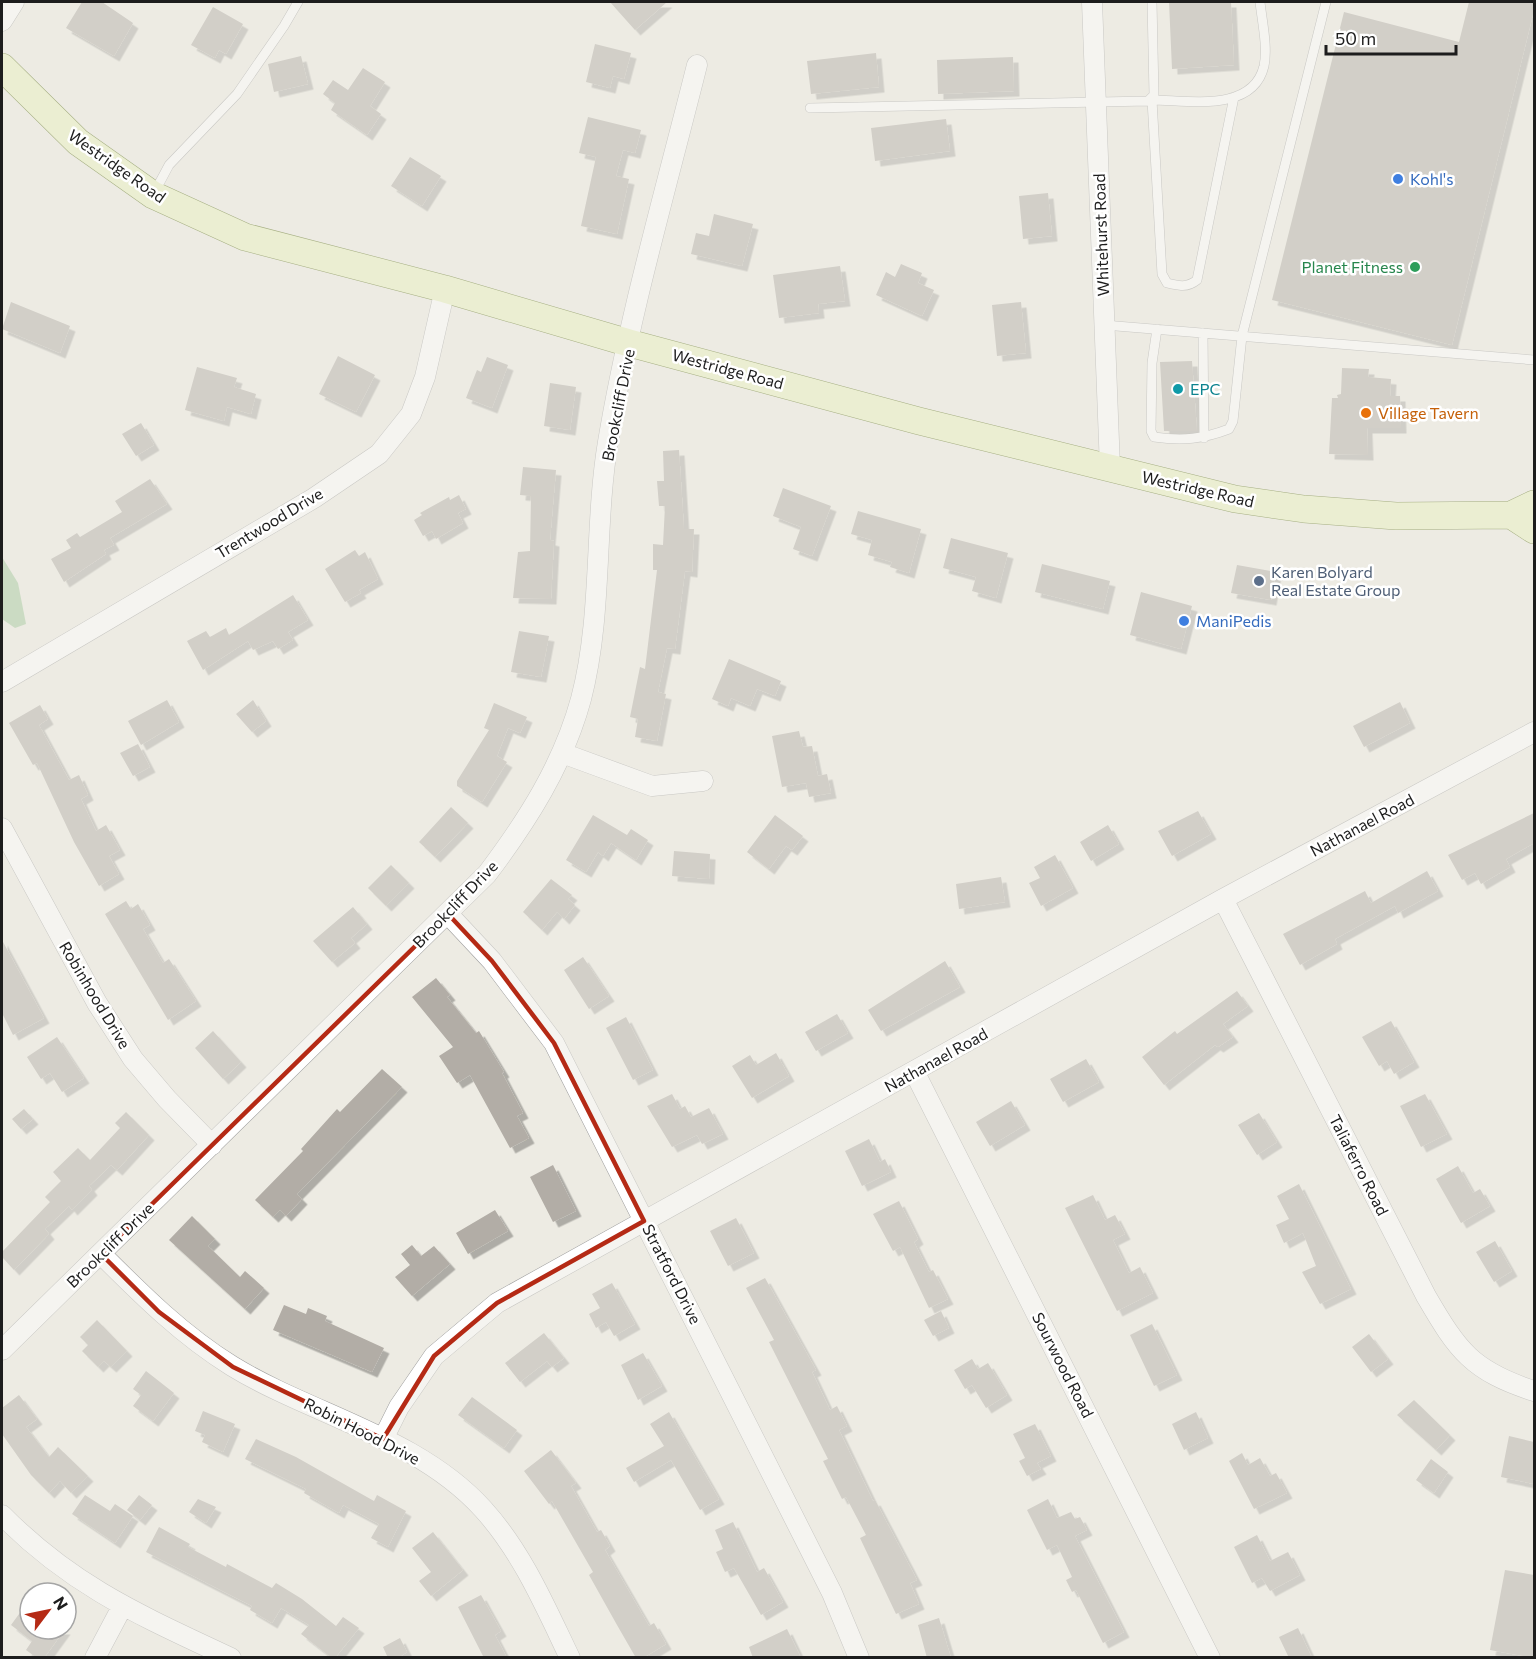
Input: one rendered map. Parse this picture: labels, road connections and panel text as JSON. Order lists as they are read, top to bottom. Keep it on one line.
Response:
{"streets":{"main road":["Westridge Road"],"street":["Whitehurst Road","Brookcliff Drive","Trentwood Drive","Nathanael Road","Robinhood Drive","Taliaferro Road","Stratford Drive","Sourwood Road","Robin Hood Drive"]},"crossings":[["Westridge Road","Whitehurst Road"],["Westridge Road","Brookcliff Drive"],["Westridge Road","Trentwood Drive"],["Brookcliff Drive","Robinhood Drive"],["Brookcliff Drive","Stratford Drive"],["Brookcliff Drive","Robin Hood Drive"],["Nathanael Road","Taliaferro Road"],["Nathanael Road","Stratford Drive"],["Nathanael Road","Sourwood Road"],["Nathanael Road","Robin Hood Drive"]],"places":["Kohl's","Planet Fitness","EPC","Village Tavern","Karen Bolyard Real Estate Group","ManiPedis"],"scale_bar":"50 m","north":"top right"}
